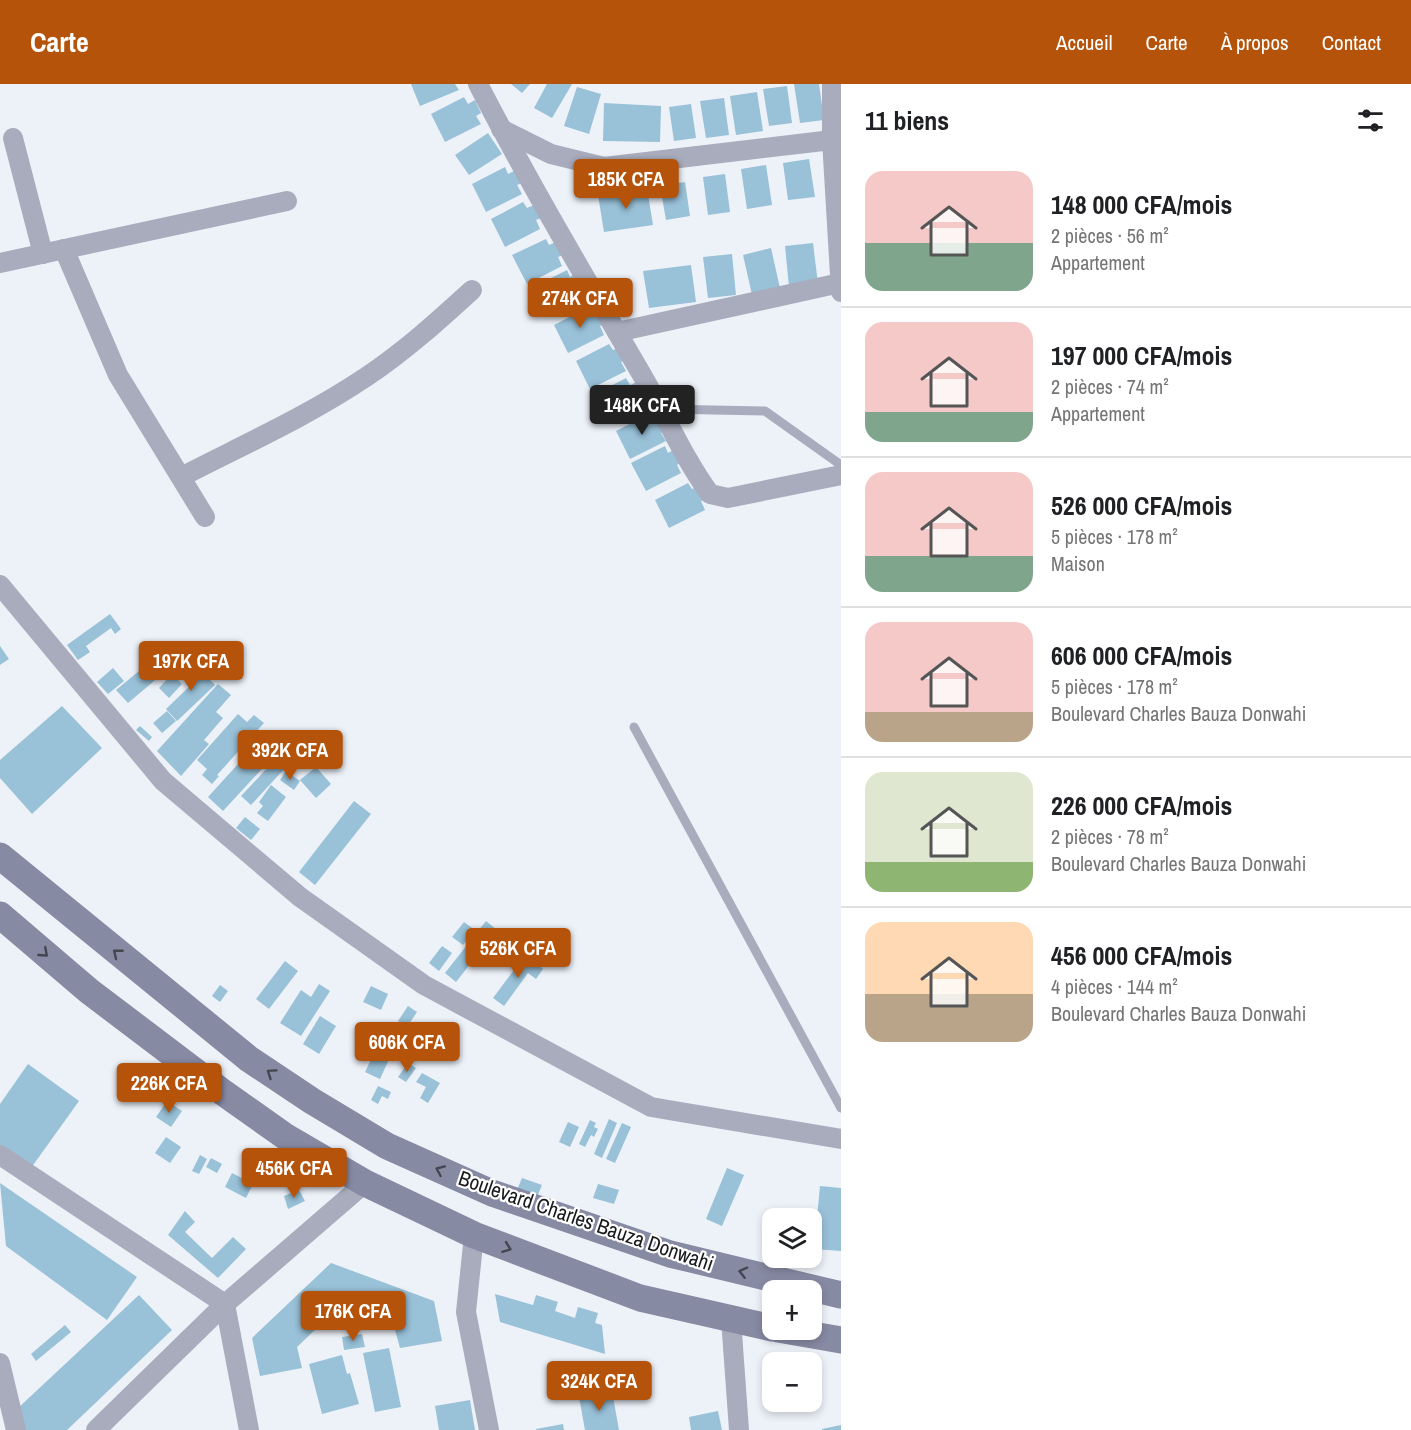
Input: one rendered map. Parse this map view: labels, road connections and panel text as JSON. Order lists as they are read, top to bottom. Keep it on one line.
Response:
{"streets":{"main road":["Boulevard Charles Bauza Donwahi"]},"page":{"header":"Carte","nav":["Accueil","Carte","À propos","Contact"],"heading":"11 biens","list":[{"name":"148 000 CFA/mois","note":"2 pièces · 56 m² · Appartement"},{"name":"197 000 CFA/mois","note":"2 pièces · 74 m² · Appartement"},{"name":"526 000 CFA/mois","note":"5 pièces · 178 m² · Maison"},{"name":"606 000 CFA/mois","note":"5 pièces · 178 m² · Boulevard Charles Bauza Donwahi"},{"name":"226 000 CFA/mois","note":"2 pièces · 78 m² · Boulevard Charles Bauza Donwahi"},{"name":"456 000 CFA/mois","note":"4 pièces · 144 m² · Boulevard Charles Bauza Donwahi"}],"price":["185K CFA","274K CFA","148K CFA","197K CFA","392K CFA","526K CFA","606K CFA","226K CFA","456K CFA","176K CFA","324K CFA"],"map_buttons":["+","−"]}}
